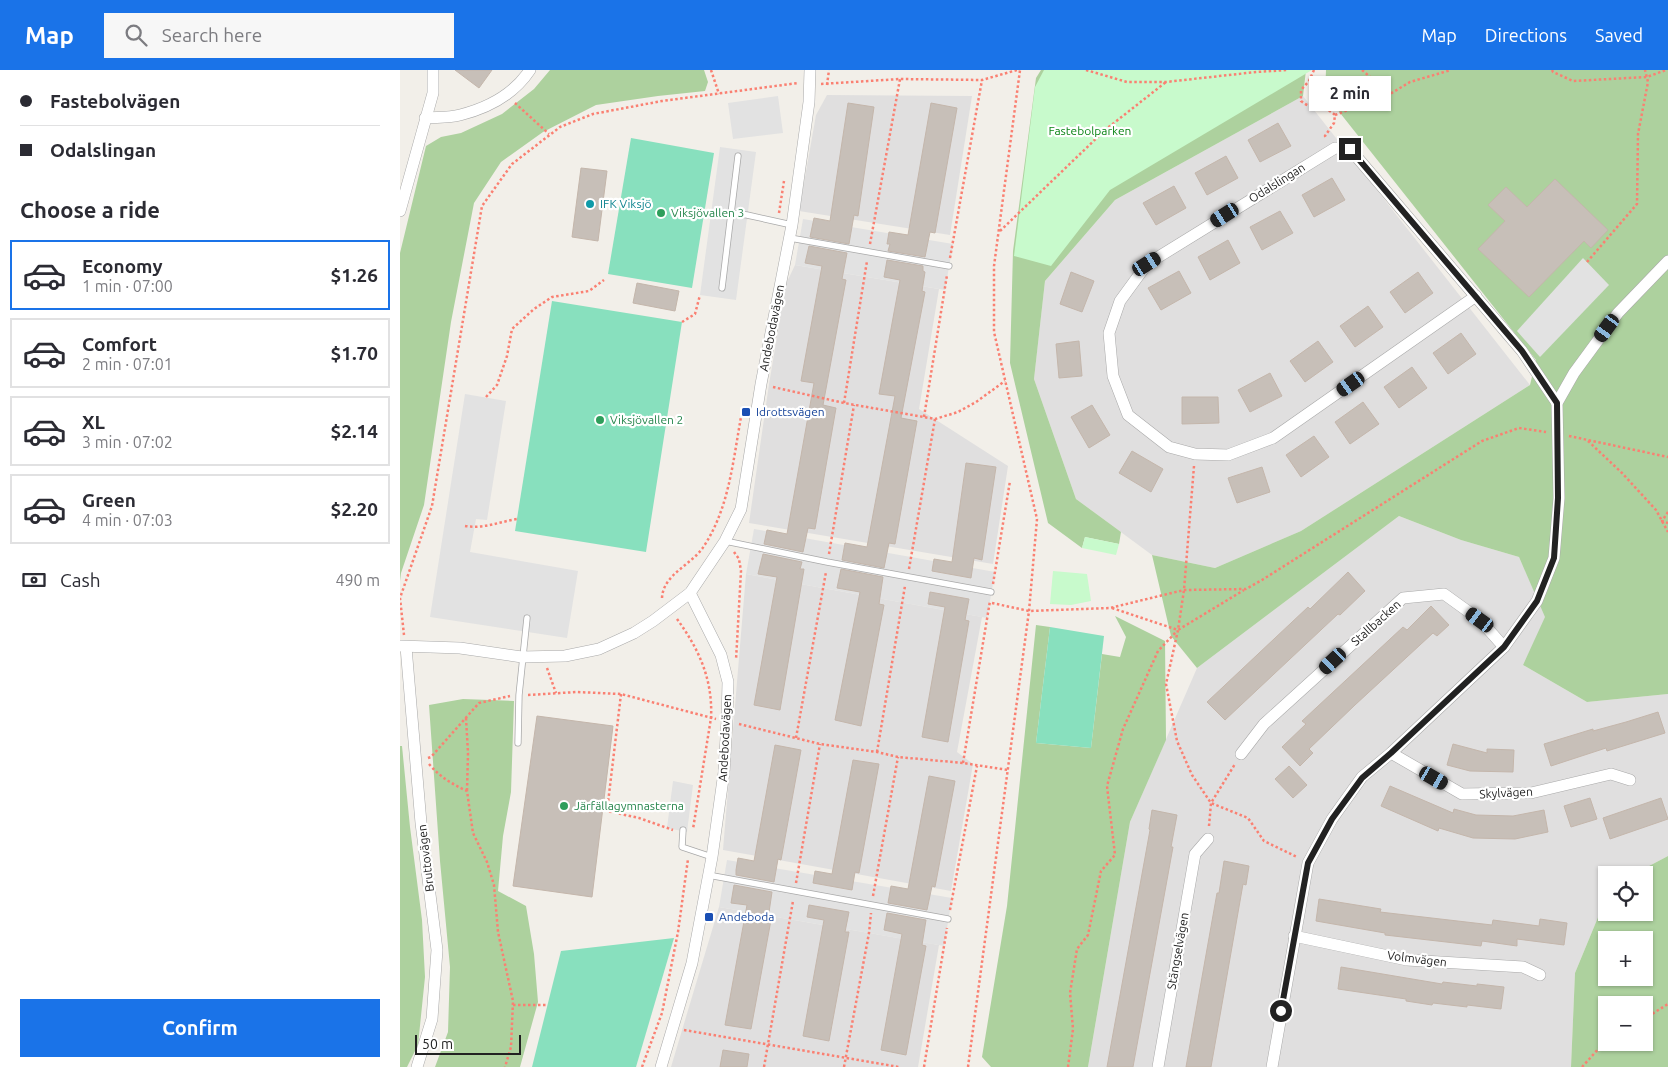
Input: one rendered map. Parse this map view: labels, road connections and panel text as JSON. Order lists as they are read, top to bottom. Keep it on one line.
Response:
{"streets":{"street":["Odalslingan","Andebodavägen","Stallbacken","Skylvägen","Bruttovägen","Stängselvägen","Volmvägen"]},"parks":["Fastebolparken"],"places":{"other":["IFK Viksjö","Viksjövallen 3","Viksjövallen 2","Järfällagymnasterna"],"transit":["Idrottsvägen","Andeboda"]},"scale_bar":"50 m","page":{"header":"Map","search":"Search here","nav":["Map","Directions","Saved"],"banner":["Fastebolvägen","Odalslingan"],"bubble":"2 min","heading":"Choose a ride","list":[{"name":"Economy","note":"1 min · 07:00","value":"$1.26"},{"name":"Comfort","note":"2 min · 07:01","value":"$1.70"},{"name":"XL","note":"3 min · 07:02","value":"$2.14"},{"name":"Green","note":"4 min · 07:03","value":"$2.20"}],"pay":["Cash","490 m"],"map_buttons":["+","−"],"buttons":"Confirm","scale":"50 m"}}
